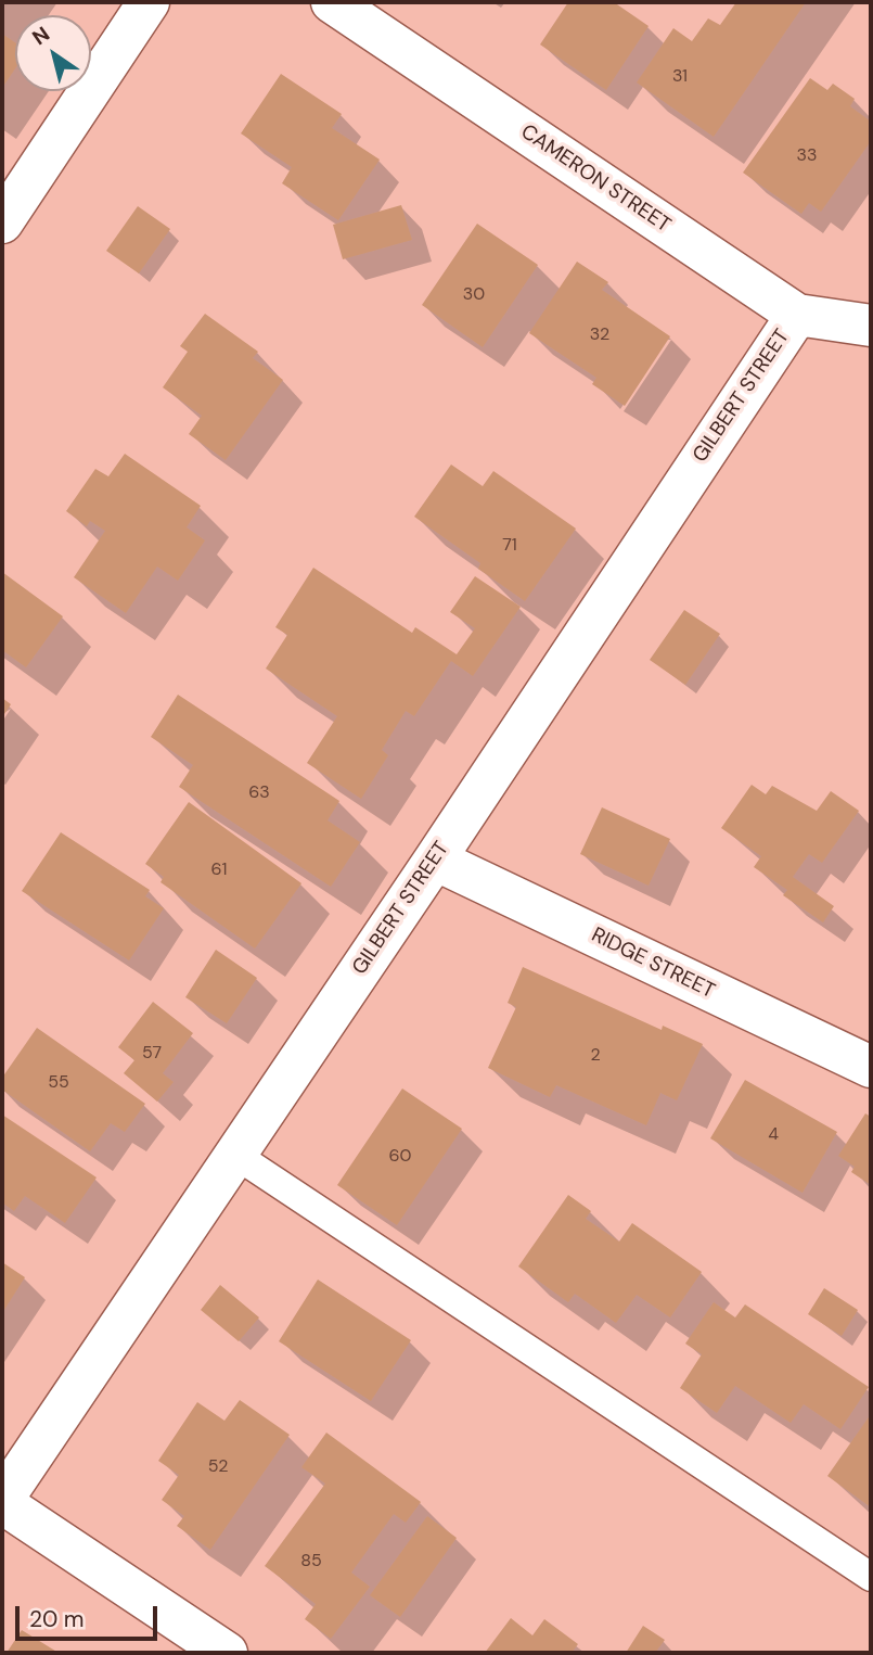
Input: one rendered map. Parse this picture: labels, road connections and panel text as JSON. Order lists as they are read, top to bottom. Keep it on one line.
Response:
{"streets":{"street":["CAMERON STREET","GILBERT STREET","RIDGE STREET"]},"crossings":[["CAMERON STREET","GILBERT STREET"],["GILBERT STREET","RIDGE STREET"]],"house_numbers":["31","33","30","32","71","63","61","57","2","55","4","60","52","85"],"scale_bar":"20 m","north":"top left"}
